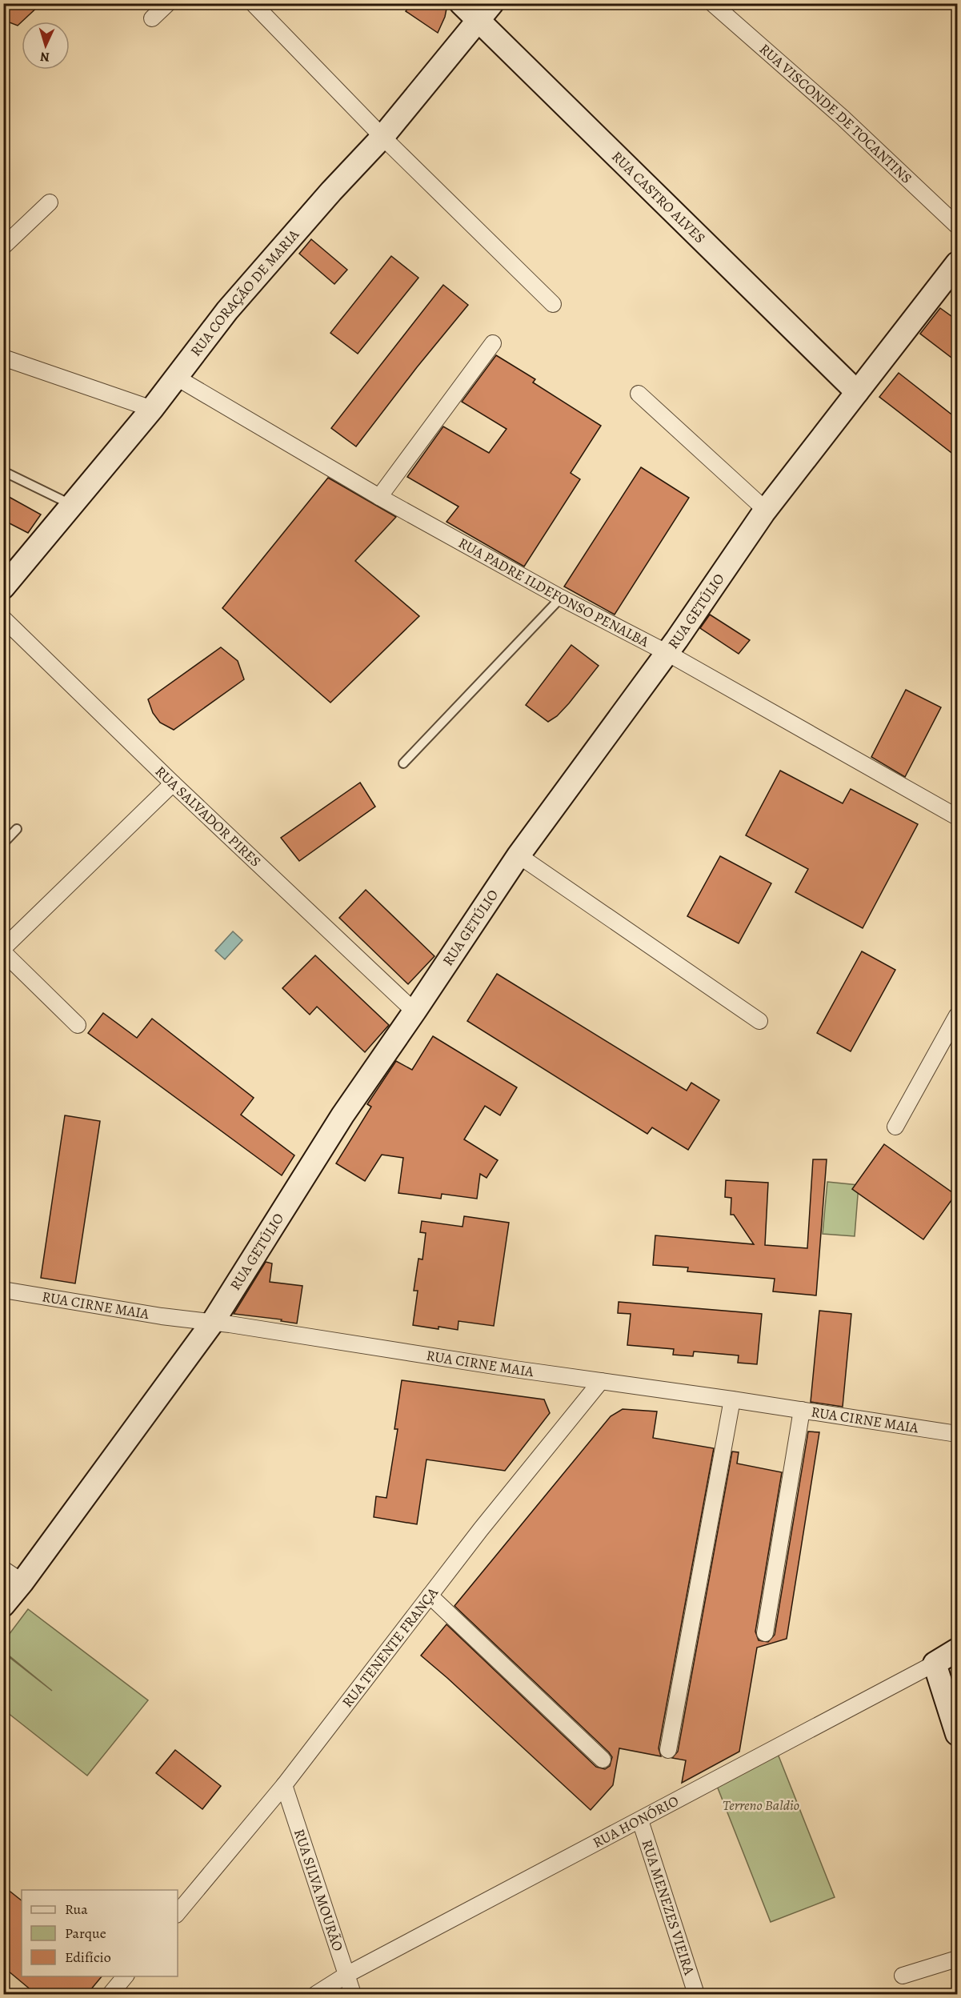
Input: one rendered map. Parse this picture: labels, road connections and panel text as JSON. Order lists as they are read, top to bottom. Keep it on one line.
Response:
{"streets":{"street":["RUA VISCONDE DE TOCANTINS","RUA CASTRO ALVES","RUA CORAÇÃO DE MARIA","RUA PADRE ILDEFONSO PENALBA","RUA GETÚLIO","RUA SALVADOR PIRES","RUA CIRNE MAIA","RUA TENENTE FRANÇA","RUA HONÓRIO","RUA SILVA MOURÃO","RUA MENEZES VIEIRA"]},"crossings":[["RUA CASTRO ALVES","RUA CORAÇÃO DE MARIA"],["RUA CASTRO ALVES","RUA GETÚLIO"],["RUA CORAÇÃO DE MARIA","RUA PADRE ILDEFONSO PENALBA"],["RUA PADRE ILDEFONSO PENALBA","RUA GETÚLIO"],["RUA GETÚLIO","RUA SALVADOR PIRES"],["RUA GETÚLIO","RUA CIRNE MAIA"],["RUA CIRNE MAIA","RUA TENENTE FRANÇA"],["RUA TENENTE FRANÇA","RUA SILVA MOURÃO"],["RUA HONÓRIO","RUA SILVA MOURÃO"],["RUA HONÓRIO","RUA MENEZES VIEIRA"]],"parks":["Terreno Baldio"],"legend":["Rua","Parque","Edifício"],"north":"bottom"}
